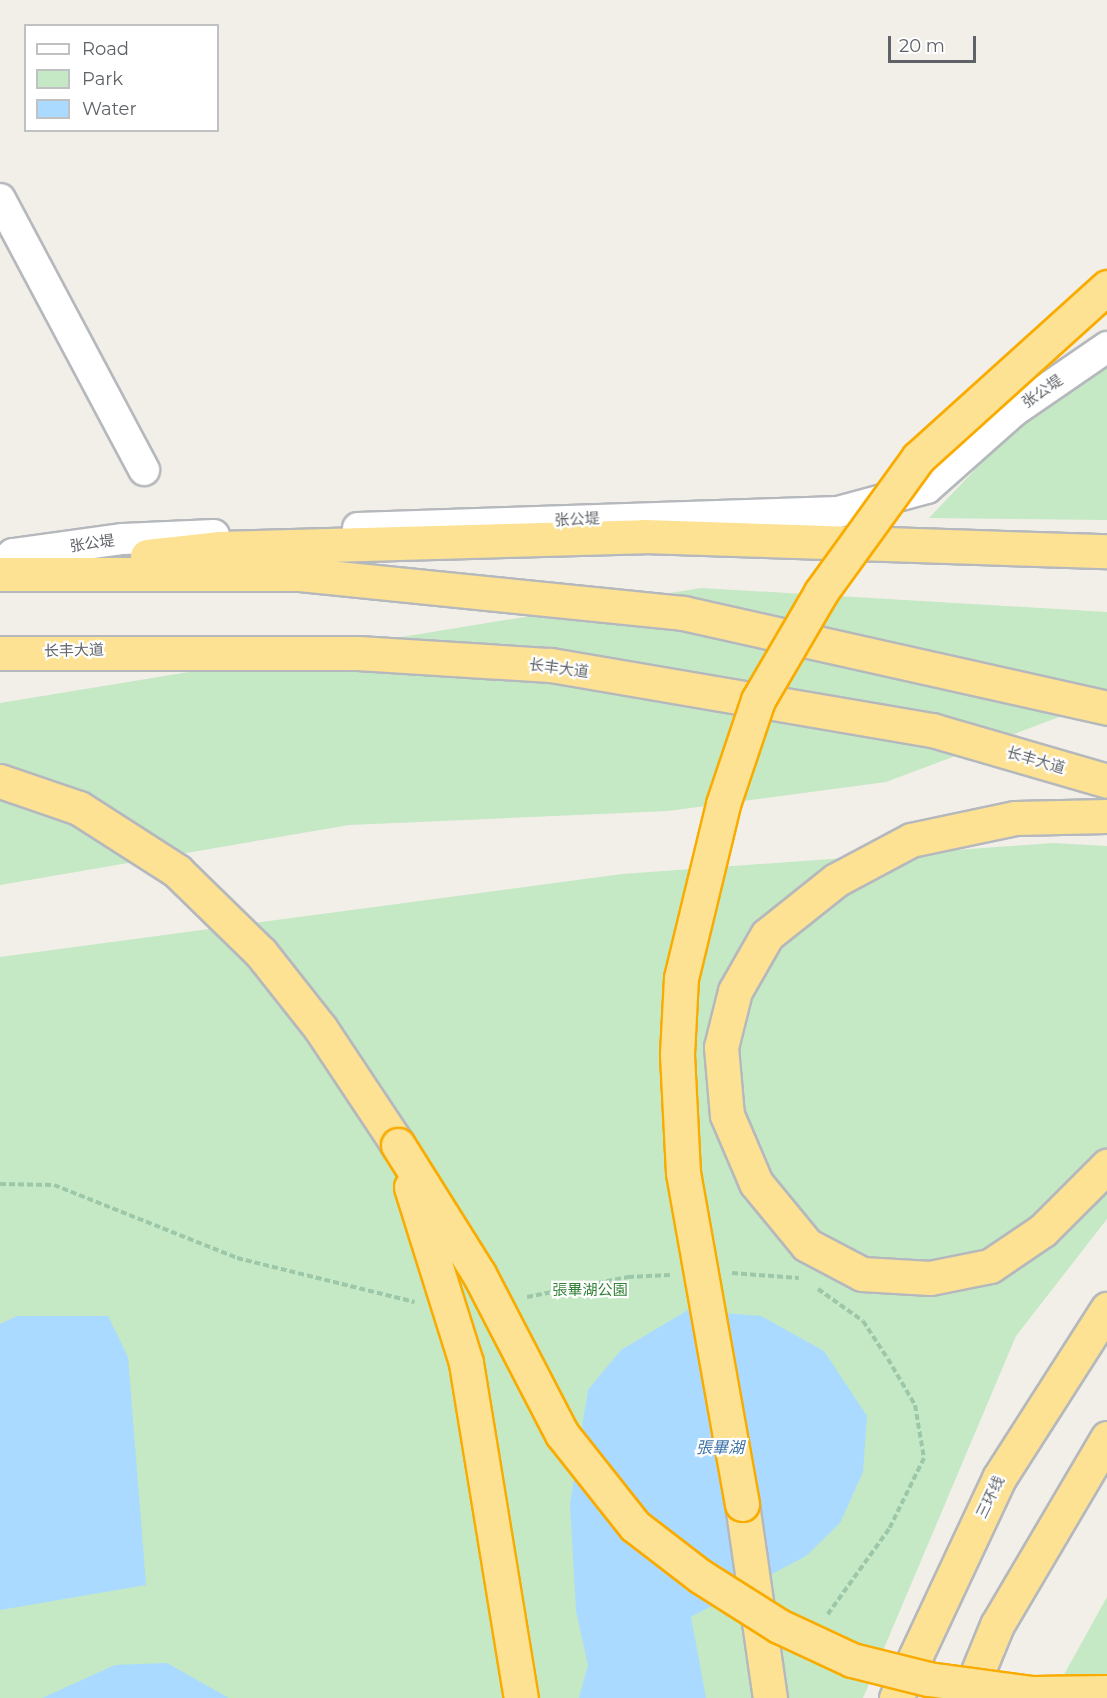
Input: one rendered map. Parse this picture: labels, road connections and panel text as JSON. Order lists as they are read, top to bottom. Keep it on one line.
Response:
{"streets":{"highway":["长丰大道","三环线"],"street":["张公堤"]},"water":["張畢湖"],"parks":["張畢湖公園"],"legend":["Road","Park","Water"],"scale_bar":"20 m"}
